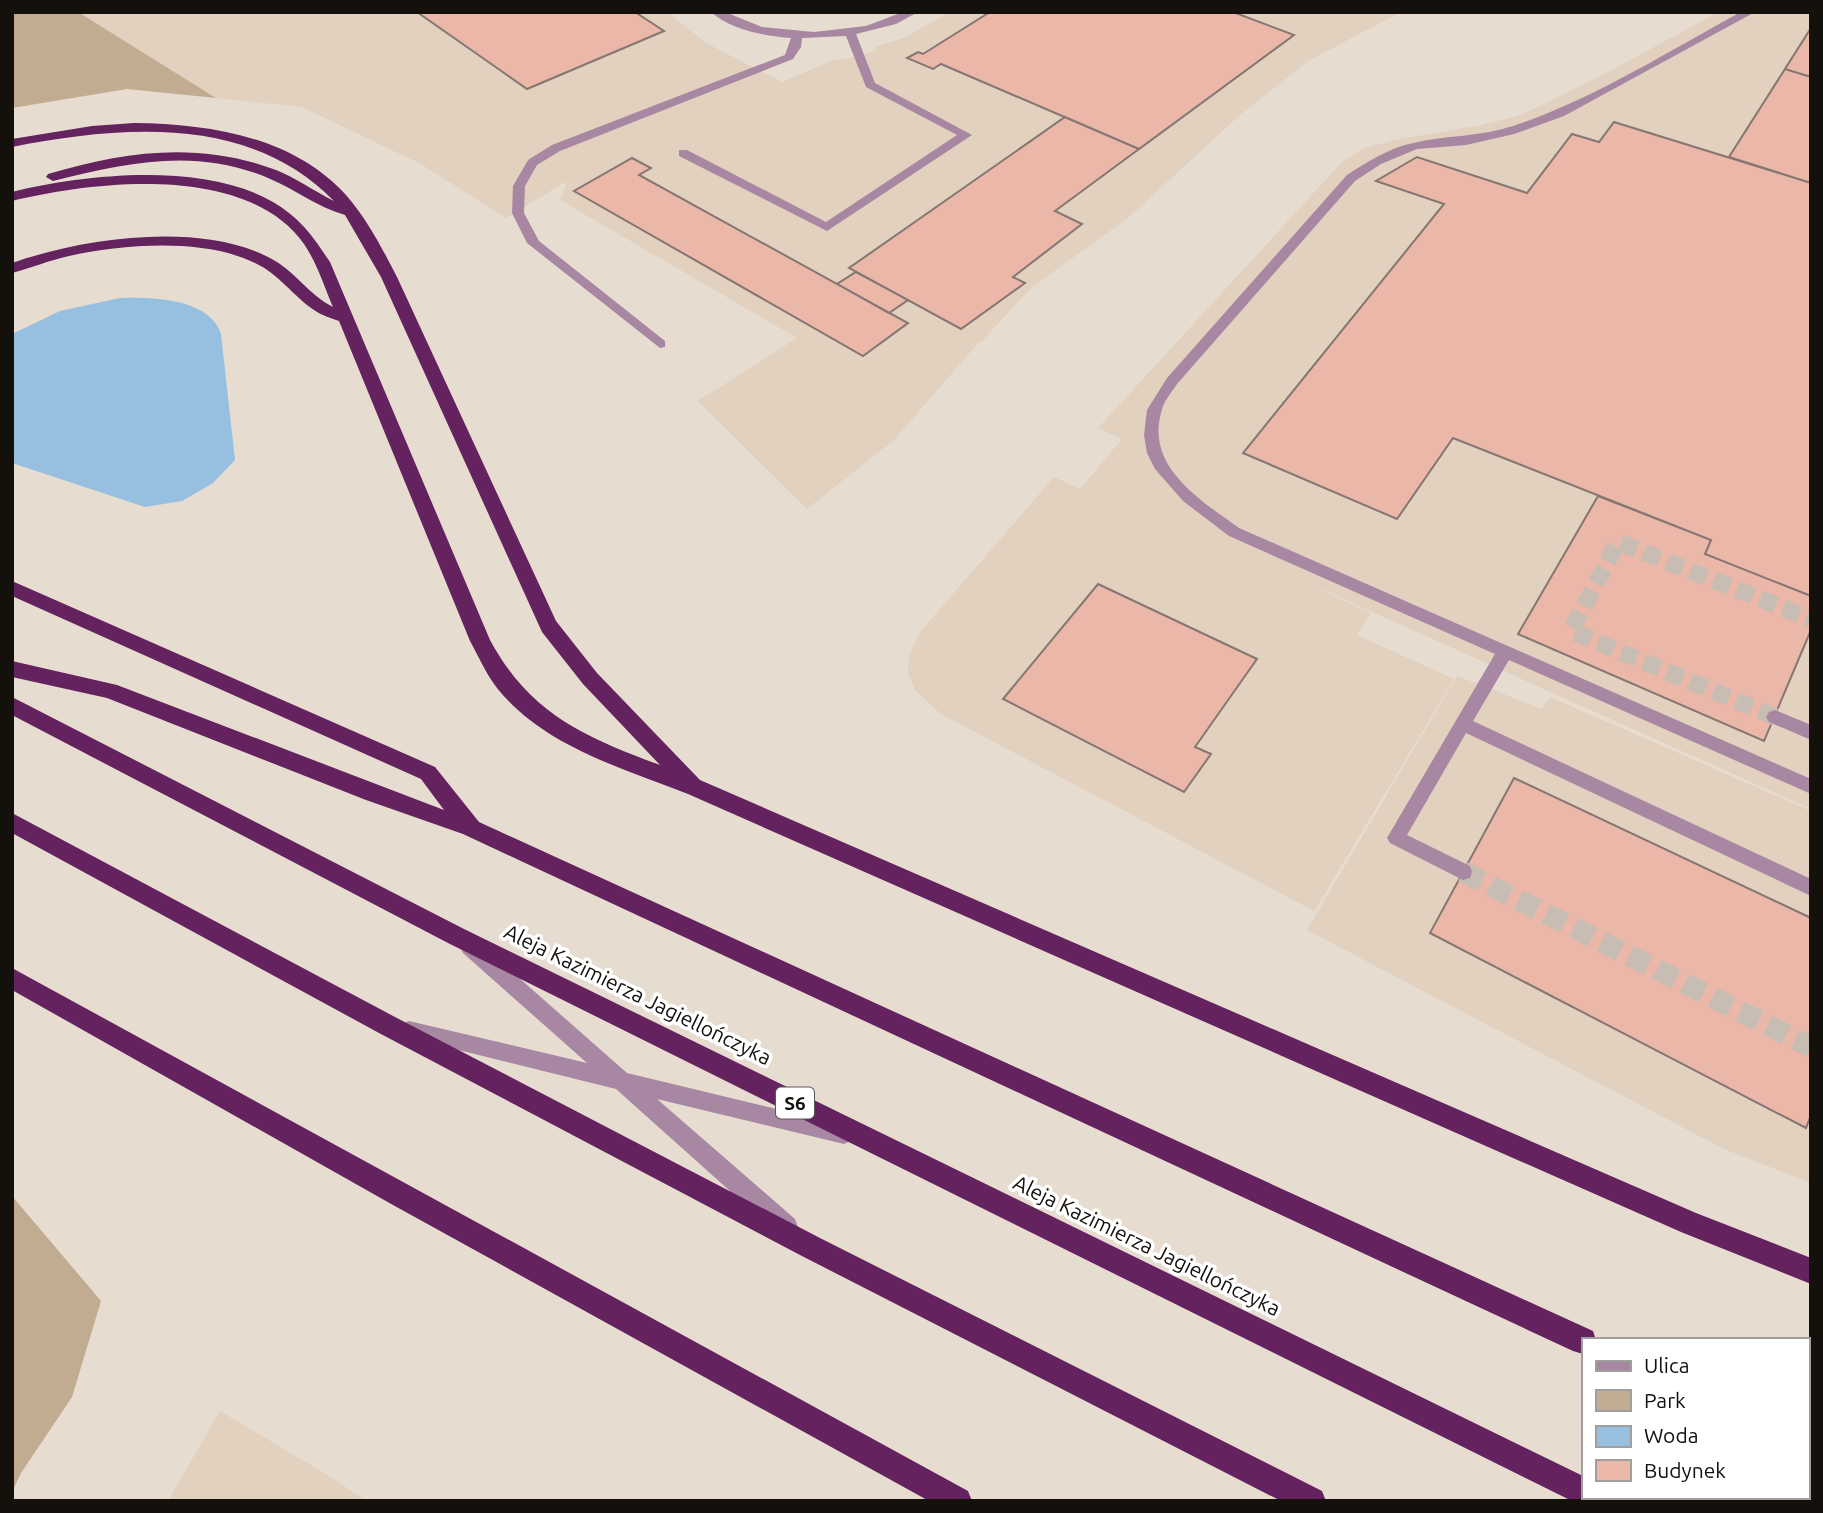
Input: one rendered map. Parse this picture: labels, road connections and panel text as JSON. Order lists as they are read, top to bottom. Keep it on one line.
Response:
{"streets":{"highway":["Aleja Kazimierza Jagiellończyka","S6"]},"legend":["Ulica","Park","Woda","Budynek"]}
